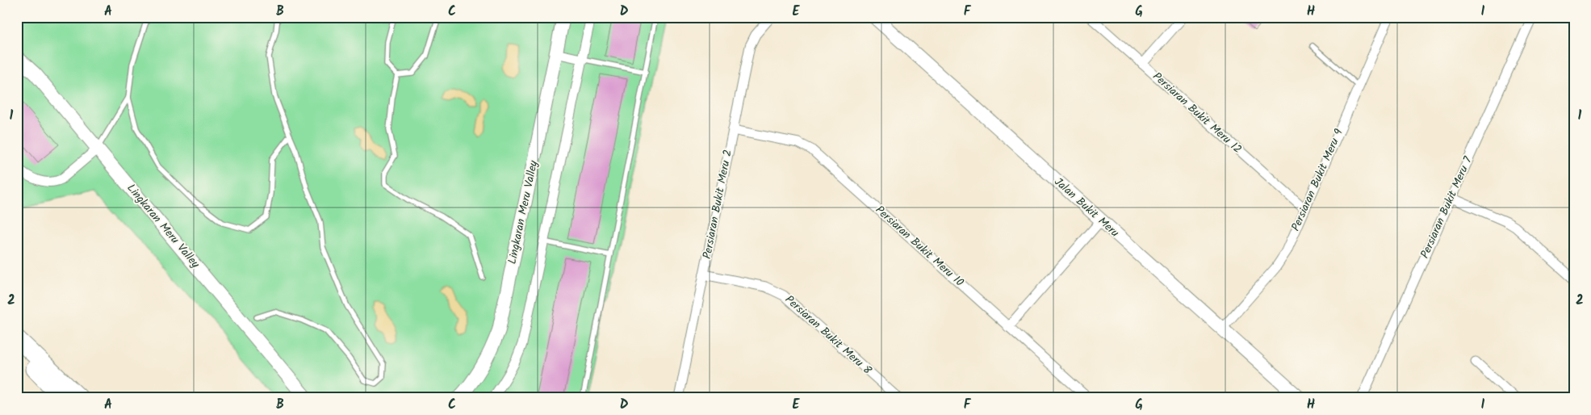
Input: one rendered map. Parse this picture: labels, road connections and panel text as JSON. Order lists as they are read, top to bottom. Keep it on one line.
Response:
{"streets":{"street":["Persiaran Bukit Meru 12","Persiaran Bukit Meru 9","Persiaran Bukit Meru 2","Jalan Bukit Meru","Persiaran Bukit Meru 7","Lingkaran Meru Valley","Persiaran Bukit Meru 10","Persiaran Bukit Meru 8"]},"crossings":[["Persiaran Bukit Meru 12","Persiaran Bukit Meru 9"],["Persiaran Bukit Meru 9","Jalan Bukit Meru"],["Persiaran Bukit Meru 2","Persiaran Bukit Meru 10"],["Persiaran Bukit Meru 2","Persiaran Bukit Meru 8"]],"grid":{"columns":["A","B","C","D","E","F","G","H","I"],"rows":["1","2"]}}
